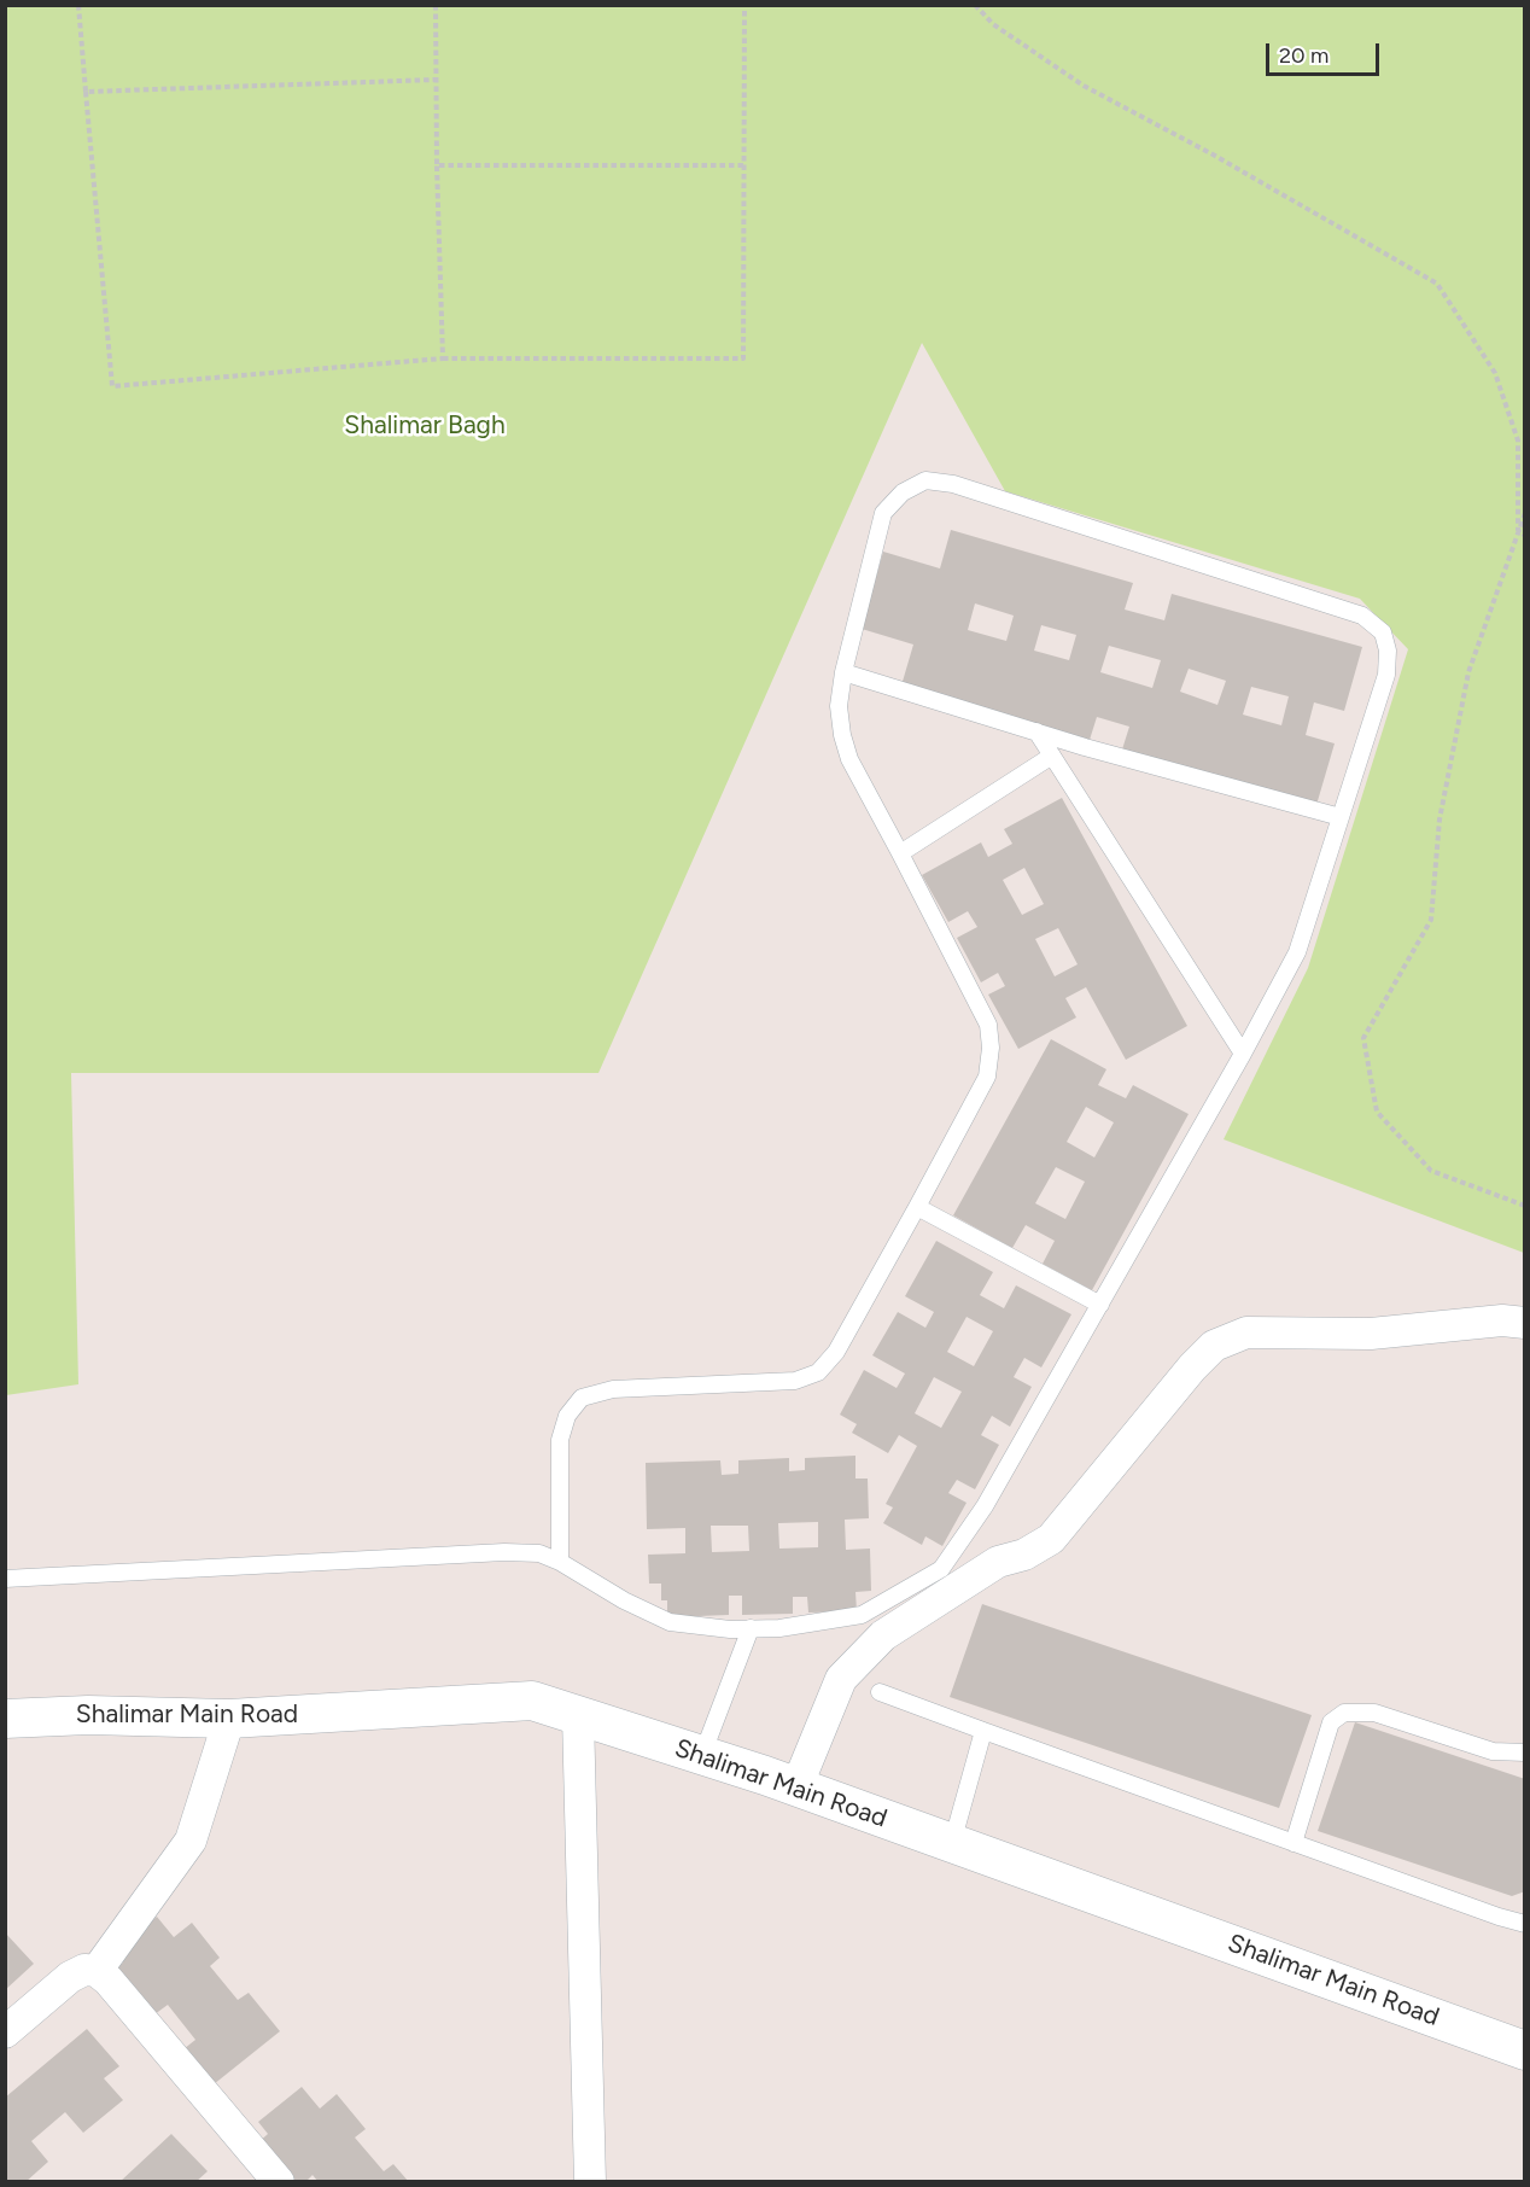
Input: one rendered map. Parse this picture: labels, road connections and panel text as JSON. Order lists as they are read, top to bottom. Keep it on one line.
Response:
{"streets":{"street":["Shalimar Main Road"]},"parks":["Shalimar Bagh"],"scale_bar":"20 m"}
